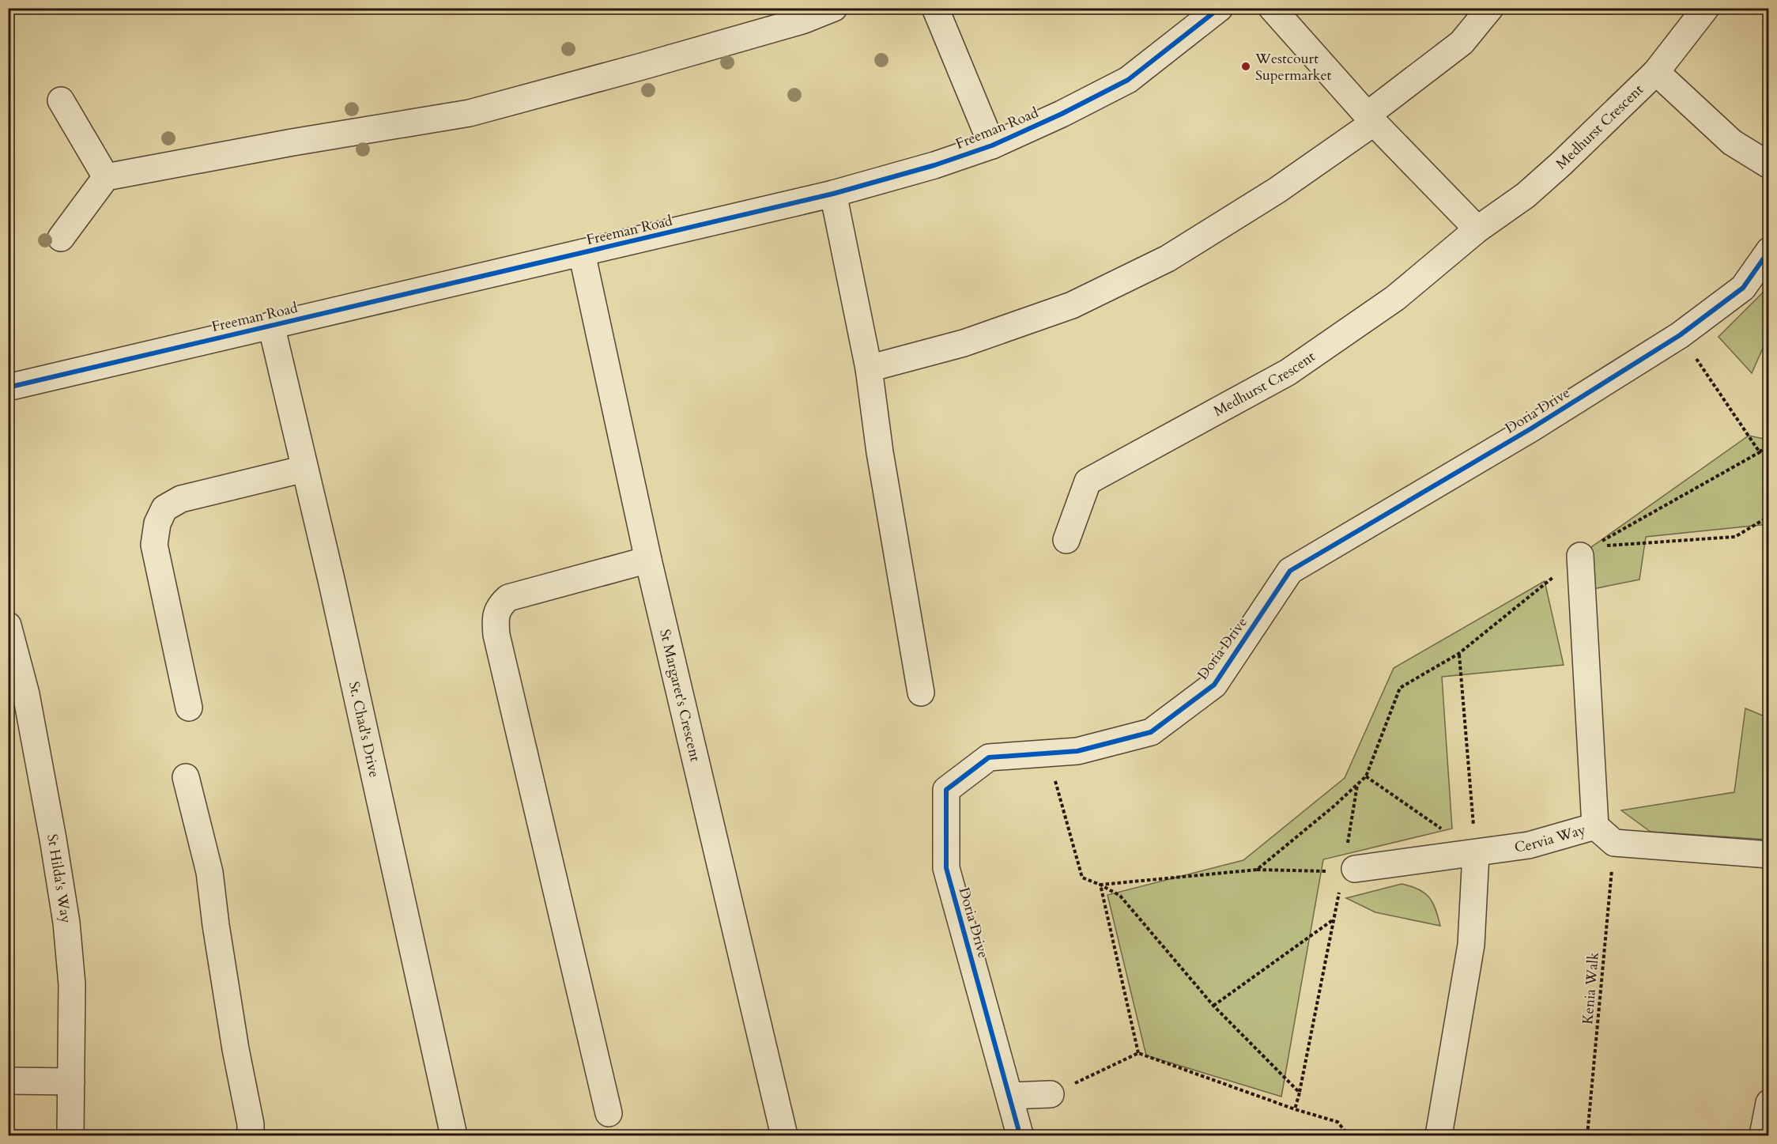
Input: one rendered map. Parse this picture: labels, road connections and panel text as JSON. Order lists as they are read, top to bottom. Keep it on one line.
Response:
{"streets":{"street":["Medhurst Crescent","Freeman Road","Doria Drive","St Margaret's Crescent","St. Chad's Drive","Cervia Way","St Hilda's Way"],"path":["Kenia Walk"]},"crossings":[["Freeman Road","St Margaret's Crescent"],["Freeman Road","St. Chad's Drive"],["Cervia Way","Kenia Walk"]],"places":["Westcourt Supermarket"]}
